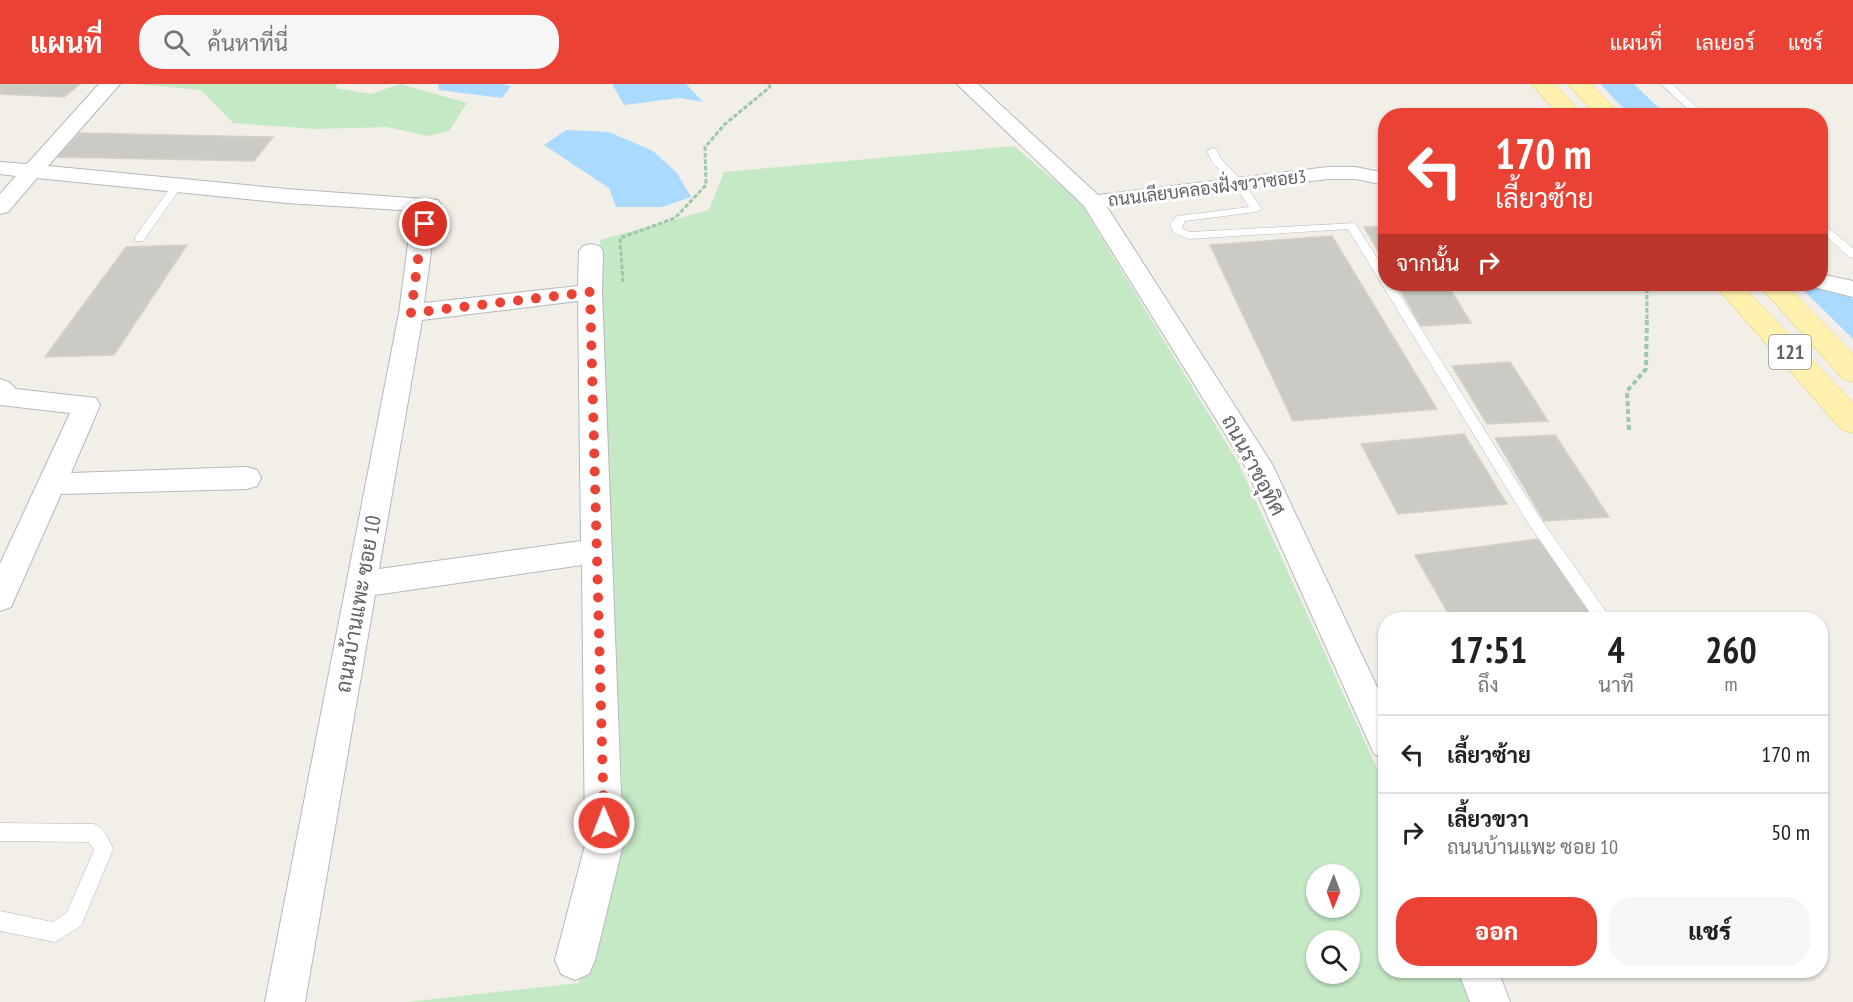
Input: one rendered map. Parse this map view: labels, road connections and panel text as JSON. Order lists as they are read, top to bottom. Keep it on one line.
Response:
{"streets":{"main road":["121"],"street":["ถนนเลียบคลองฝั่งขวาซอย3","ถนนราชอุทิศ","ถนนบ้านแพะ ซอย 10"]},"crossings":[["ถนนเลียบคลองฝั่งขวาซอย3","ถนนราชอุทิศ"]],"north":"bottom","page":{"header":"แผนที่","search":"ค้นหาที่นี่","nav":["แผนที่","เลเยอร์","แชร์"],"turn":["170 m","เลี้ยวซ้าย"],"then":"จากนั้น","eta":["17:51","ถึง","4","นาที","260","m"],"list":[{"name":"เลี้ยวซ้าย","value":"170 m"},{"name":"เลี้ยวขวา","note":"ถนนบ้านแพะ ซอย 10","value":"50 m"}],"buttons":["ออก","แชร์"]}}
